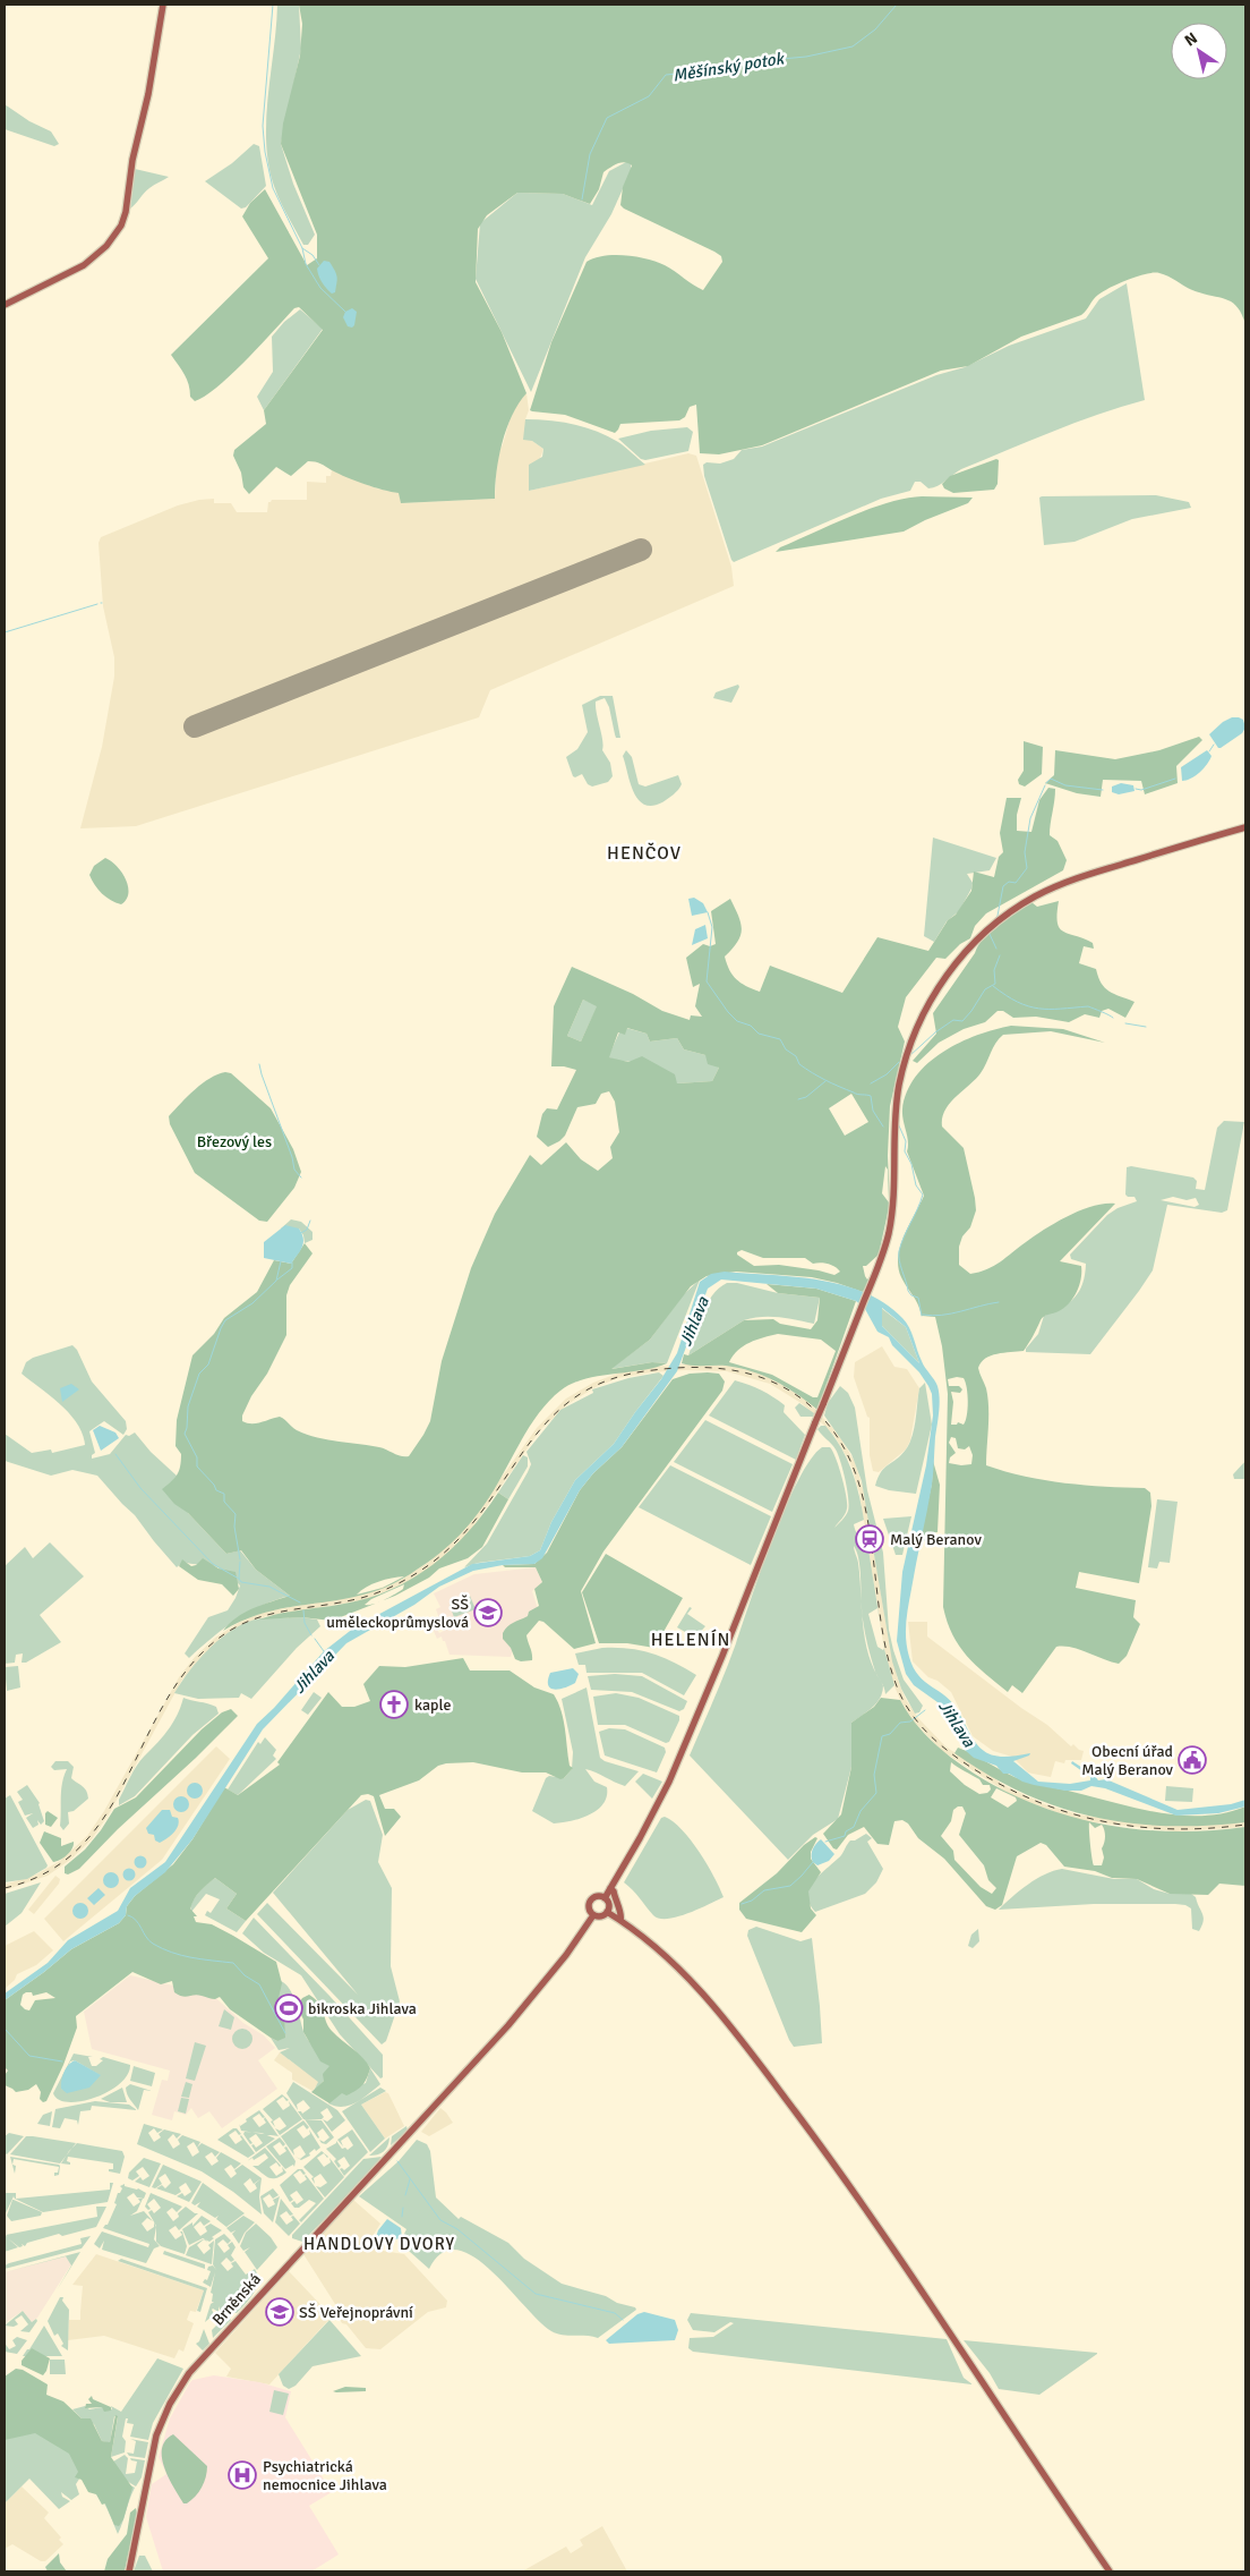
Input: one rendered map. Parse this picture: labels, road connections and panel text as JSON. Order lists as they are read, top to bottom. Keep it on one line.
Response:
{"streets":{"main road":["Brněnská"]},"districts":["HENČOV","HELENÍN","HANDLOVY DVORY"],"water":["Měšínský potok","Jihlava"],"parks":["Březový les"],"places":{"station":["Malý Beranov"],"school or university":["SŠ uměleckoprůmyslová","SŠ Veřejnoprávní"],"church":["kaple"],"public building":["Obecní úřad Malý Beranov"],"sports":["bikroska Jihlava"],"hospital":["Psychiatrická nemocnice Jihlava"]},"north":"top left"}
